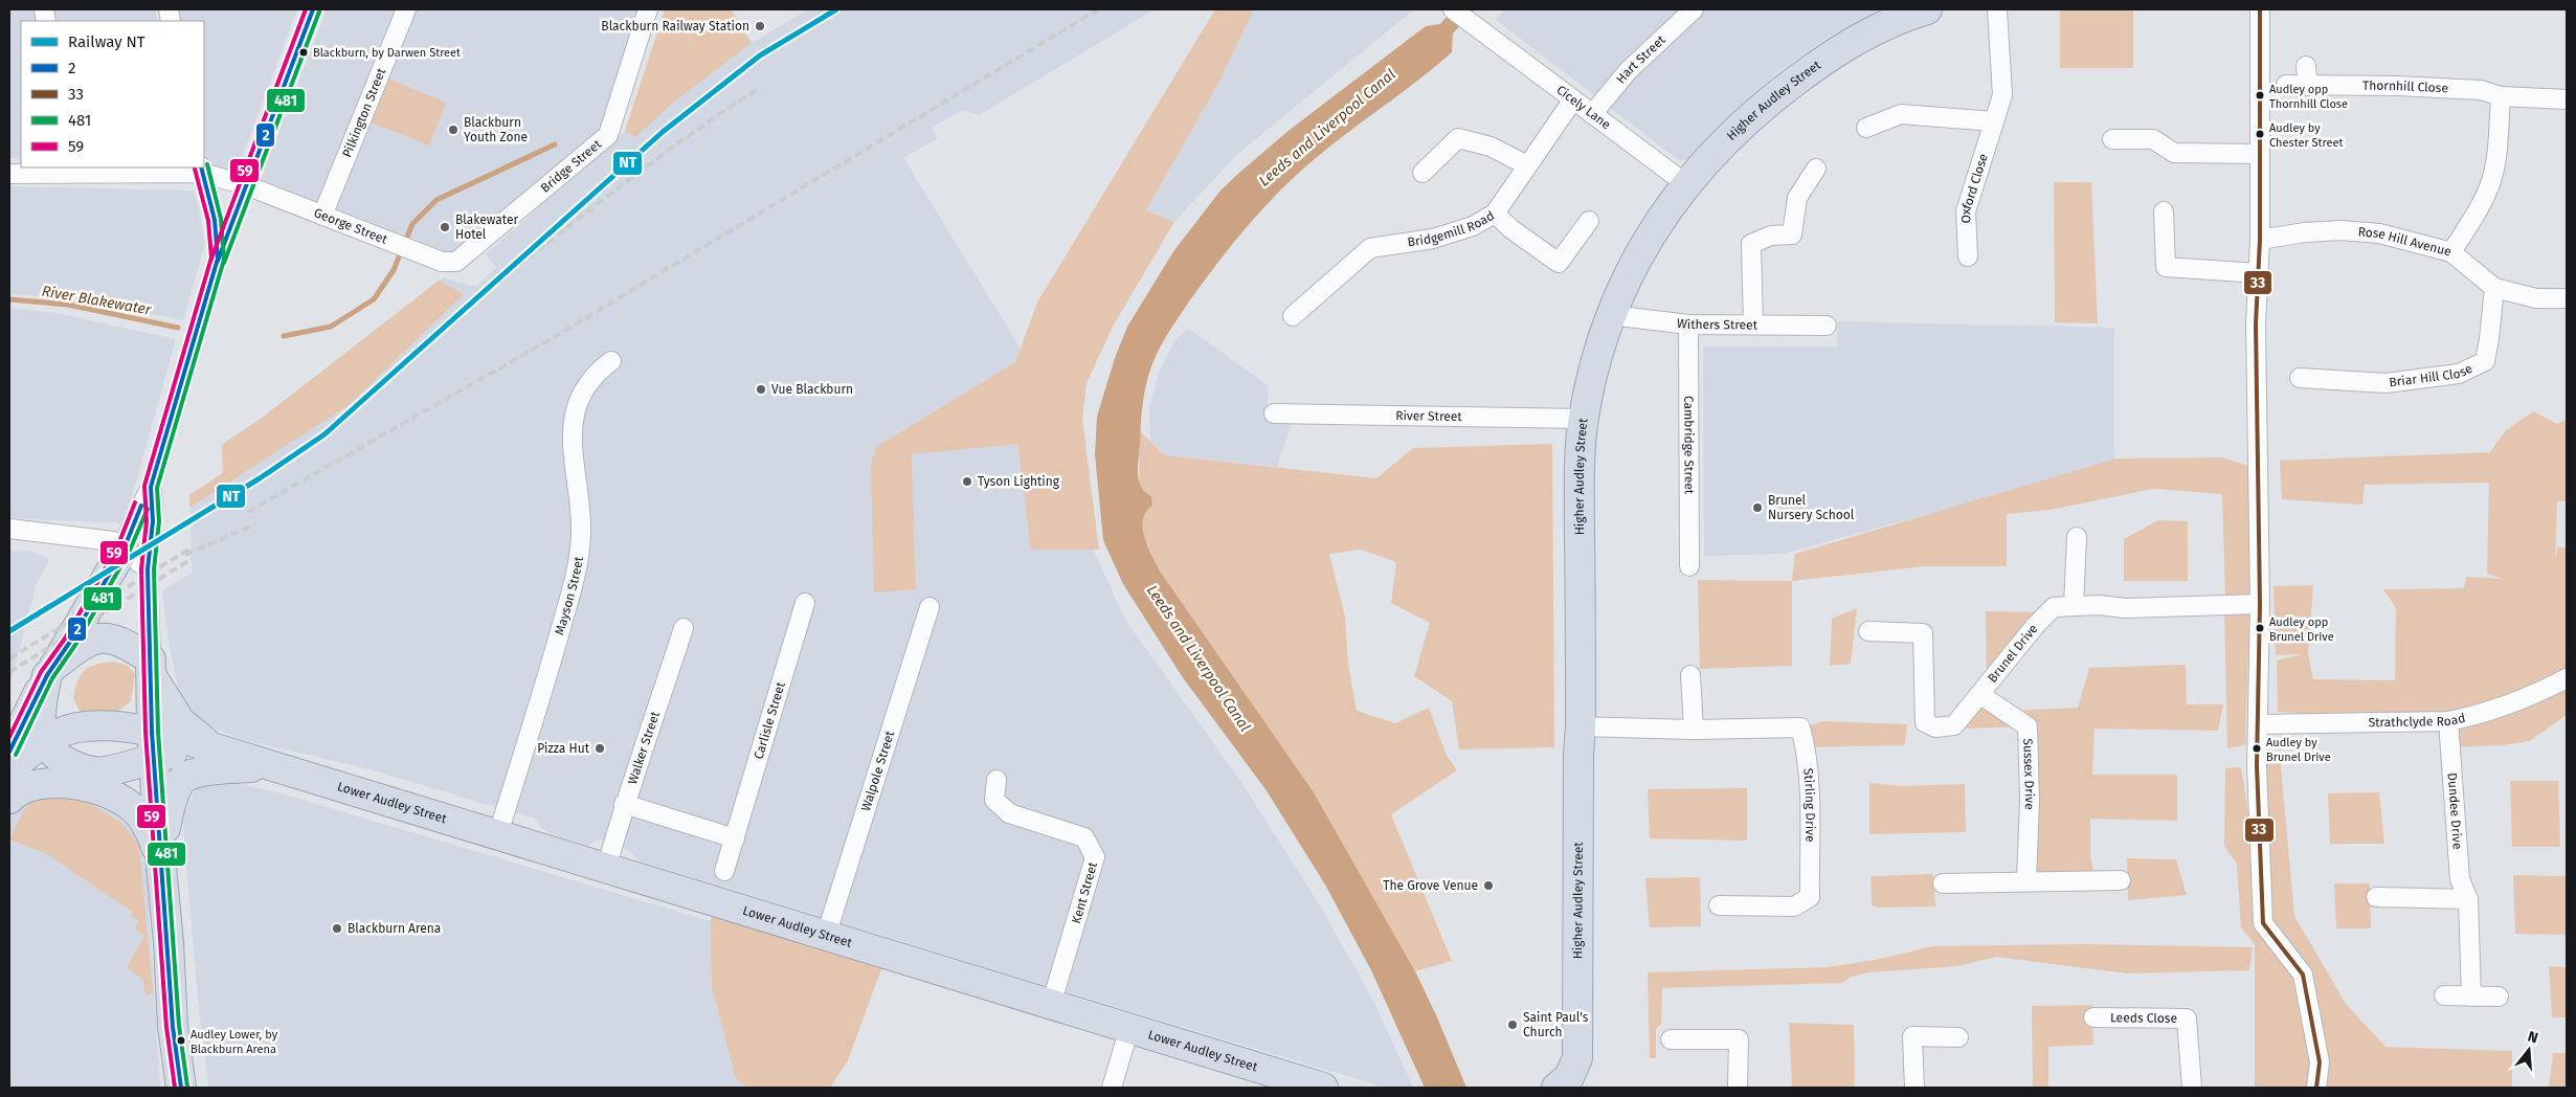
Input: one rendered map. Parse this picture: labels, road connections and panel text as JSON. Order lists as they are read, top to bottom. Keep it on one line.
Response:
{"streets":{"highway":["Higher Audley Street","Lower Audley Street"],"street":["Hart Street","Thornhill Close","Cicely Lane","Pilkington Street","Bridge Street","Oxford Close","George Street","Bridgemill Road","Rose Hill Avenue","Withers Street","Briar Hill Close","River Street","Cambridge Street","Mayson Street","Brunel Drive","Carlisle Street","Strathclyde Road","Walker Street","Walpole Street","Sussex Drive","Stirling Drive","Dundee Drive","Kent Street","Leeds Close"]},"crossings":[["Hart Street","Cicely Lane"],["Higher Audley Street","Cicely Lane"],["Higher Audley Street","Withers Street"],["Higher Audley Street","River Street"],["Higher Audley Street","Stirling Drive"],["Cicely Lane","Bridgemill Road"],["Pilkington Street","George Street"],["Bridge Street","George Street"],["Rose Hill Avenue","Briar Hill Close"],["Withers Street","Cambridge Street"],["Mayson Street","Lower Audley Street"],["Brunel Drive","Sussex Drive"],["Strathclyde Road","Dundee Drive"],["Walker Street","Lower Audley Street"],["Walpole Street","Lower Audley Street"],["Lower Audley Street","Kent Street"]],"water":["Leeds and Liverpool Canal","River Blakewater"],"places":["Blackburn Railway Station","Blackburn, by Darwen Street","Audley opp Thornhill Close","Blackburn Youth Zone","Audley by Chester Street","Blakewater Hotel","Vue Blackburn","Tyson Lighting","Brunel Nursery School","Audley opp Brunel Drive","Pizza Hut","Audley by Brunel Drive","The Grove Venue","Blackburn Arena","Saint Paul's Church","Audley Lower, by Blackburn Arena"],"lines":["rail line NT","transit line 2","transit line 33","transit line 59","transit line 481"],"legend":["Railway NT","2","33","481","59"],"north":"top"}
